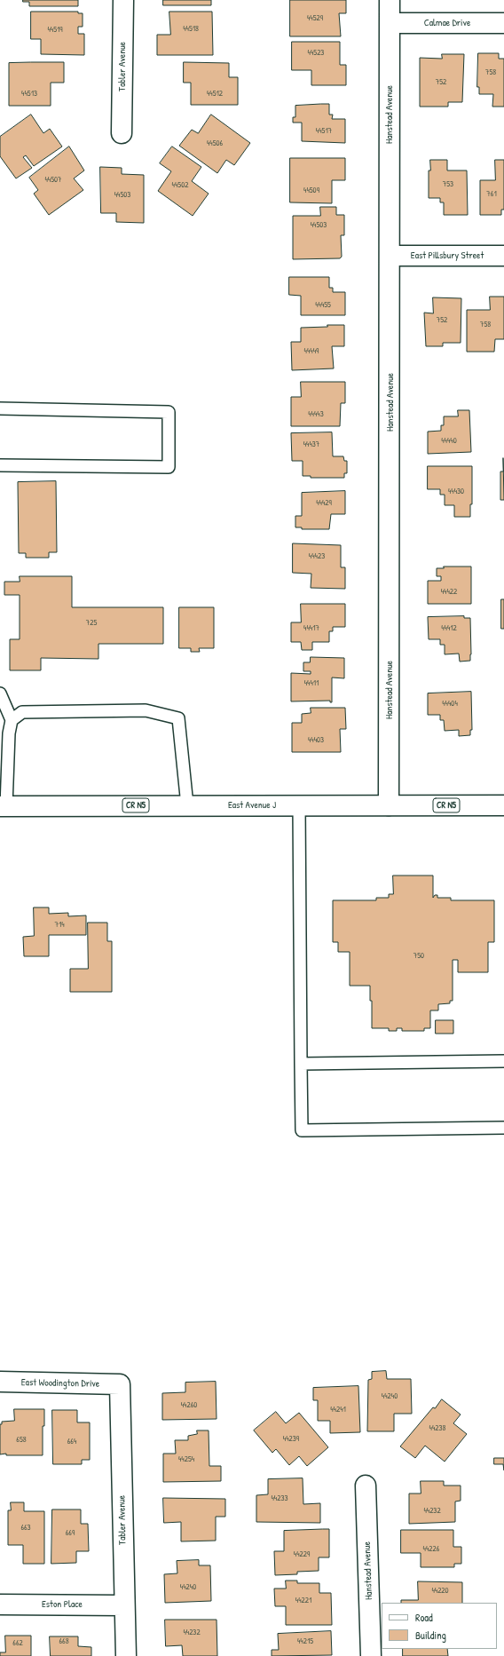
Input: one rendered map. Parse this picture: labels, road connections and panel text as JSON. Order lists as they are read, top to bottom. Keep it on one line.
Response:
{"streets":{"street":["Calmae Drive","Tabler Avenue","Hanstead Avenue","East Pillsbury Street","CR N5","East Avenue J","East Woodington Drive","Eston Place"]},"crossings":[["Calmae Drive","Hanstead Avenue"],["Tabler Avenue","East Woodington Drive"],["Tabler Avenue","Eston Place"],["Hanstead Avenue","East Pillsbury Street"],["Hanstead Avenue","East Avenue J"]],"house_numbers":["44529","44518","44519","44523","758","752","44513","44512","44517","44506","44507","753","44502","44509","761","44503","44503","44455","752","758","44449","44443","44440","44437","44430","44429","44423","44422","725","44417","44412","44411","44404","44403","714","750","44240","44260","44241","44238","44239","658","664","44254","44233","44232","663","669","44226","44229","44240","44220","44221","44232","668","44215","662"],"legend":["Road","Building"]}
